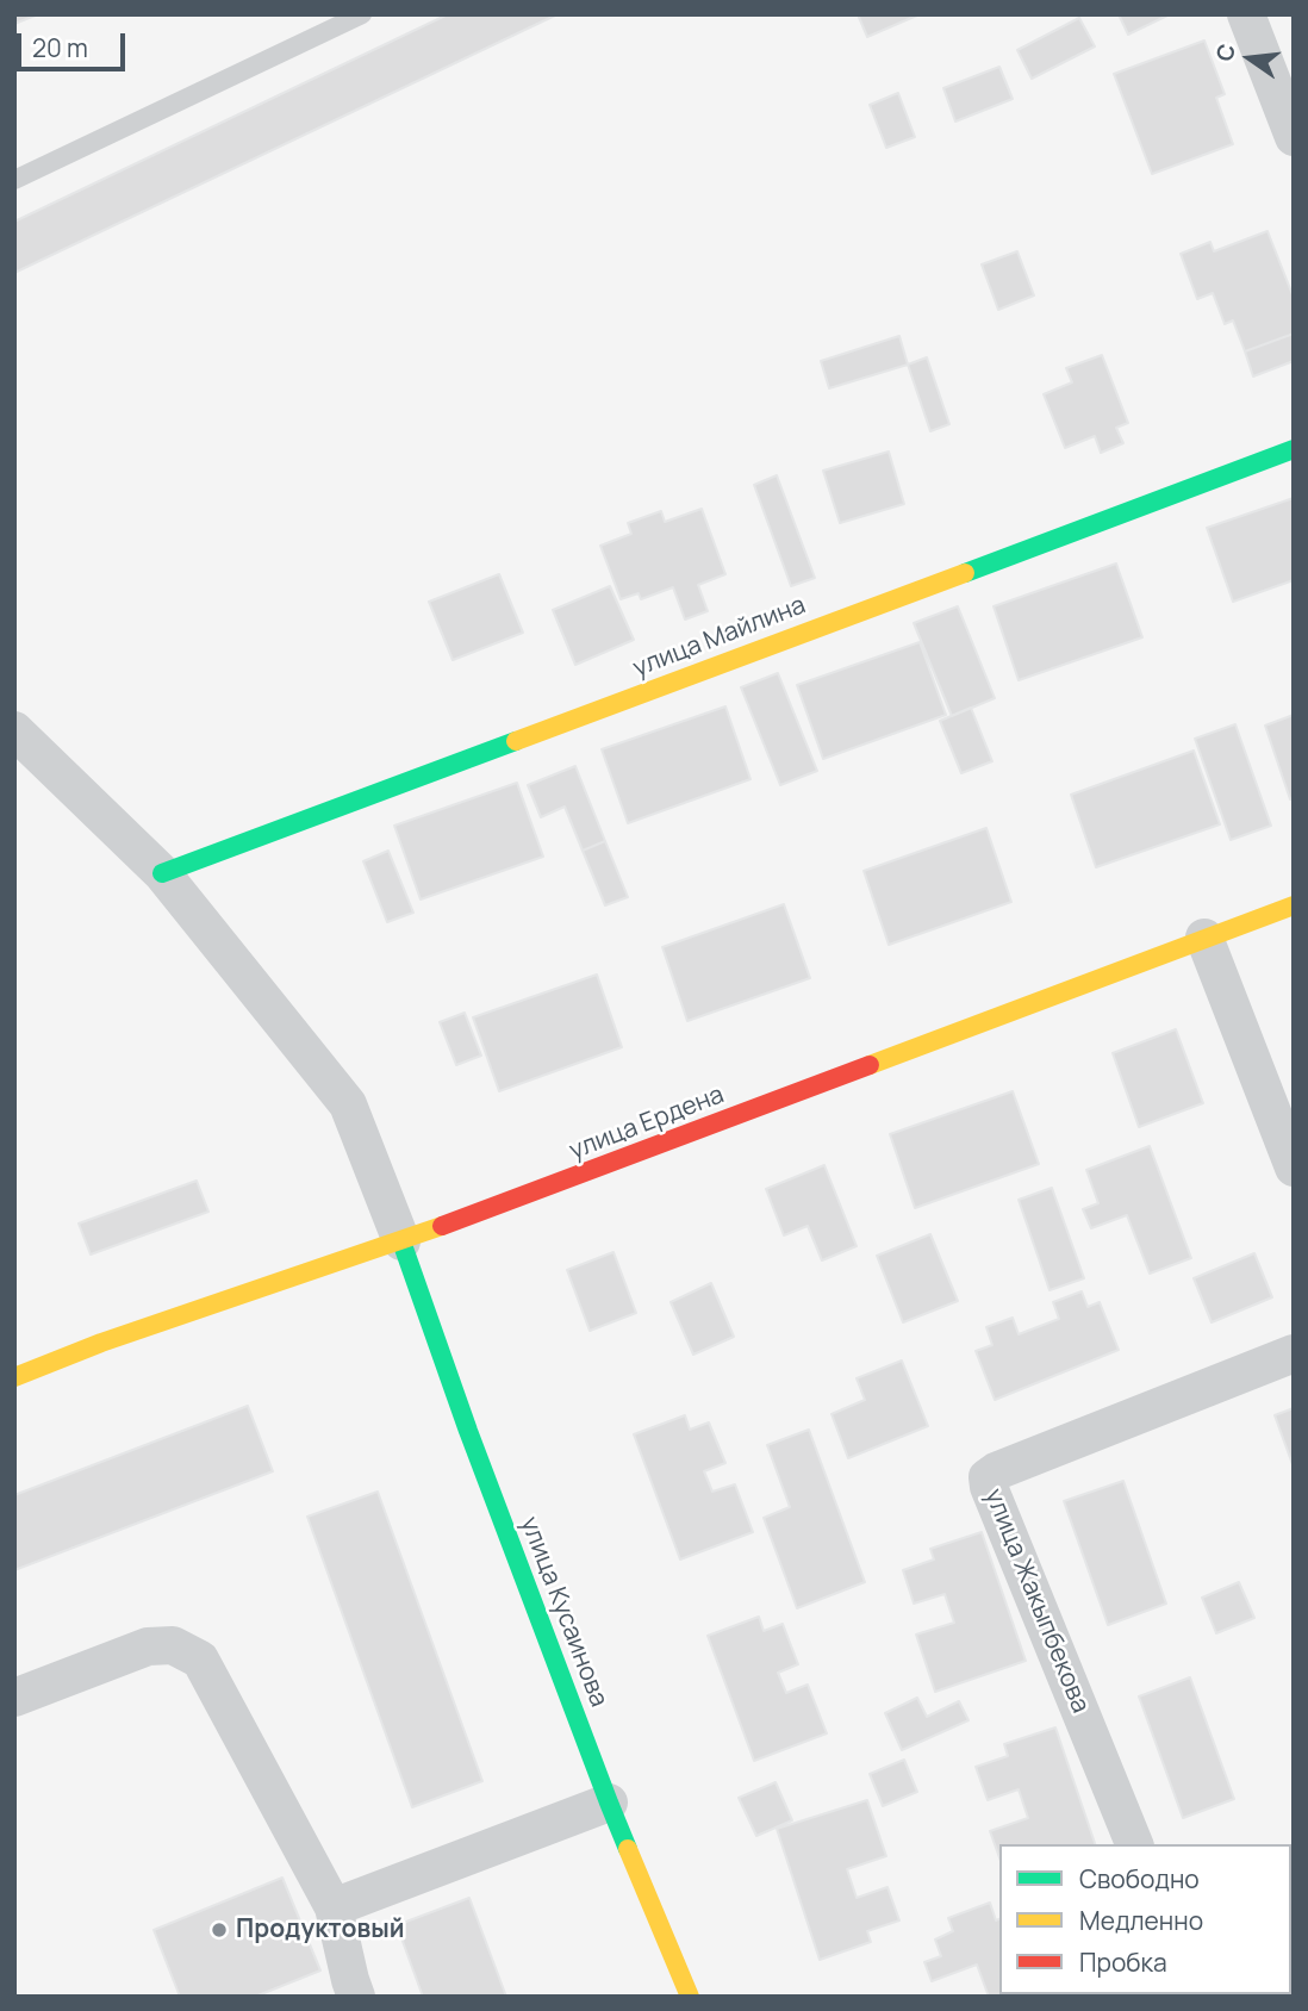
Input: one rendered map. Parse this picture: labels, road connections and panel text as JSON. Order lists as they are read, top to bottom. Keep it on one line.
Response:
{"streets":{"street":["улица Майлина","улица Ердена","улица Жакыпбекова","улица Кусаинова"]},"crossings":[["улица Ердена","улица Кусаинова"]],"places":["Продуктовый"],"legend":["Свободно","Медленно","Пробка"],"scale_bar":"20 m","north":"left"}
